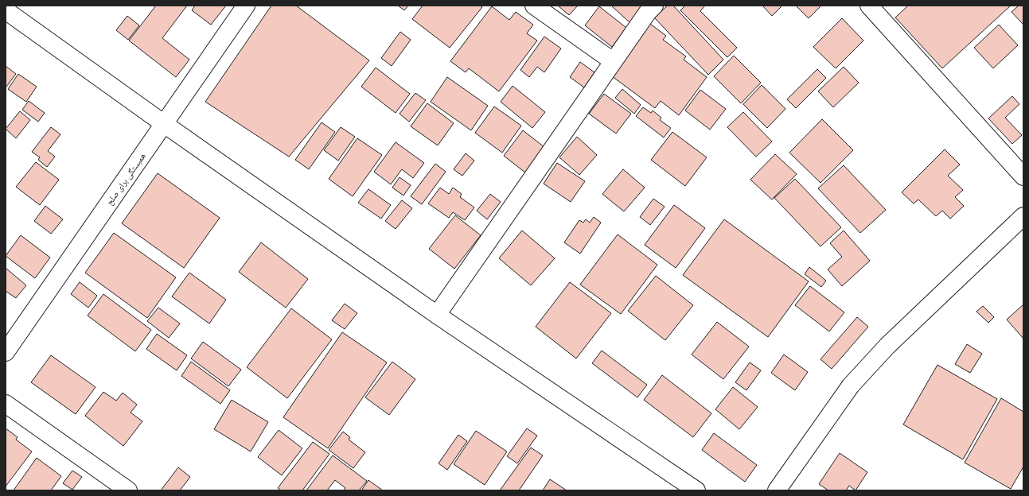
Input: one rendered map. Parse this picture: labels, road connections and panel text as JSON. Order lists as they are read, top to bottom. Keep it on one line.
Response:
{"streets":{"street":["همبستگی برای صلح"]}}
